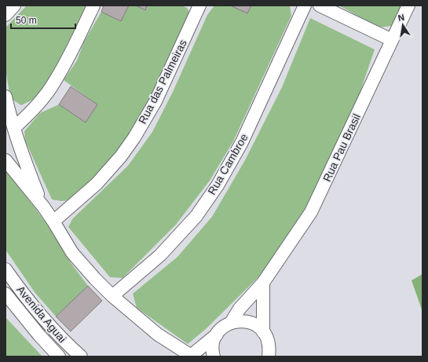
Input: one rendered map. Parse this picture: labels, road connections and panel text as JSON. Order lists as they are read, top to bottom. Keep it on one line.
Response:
{"streets":{"street":["Rua das Palmeiras","Rua Pau Brasil","Rua Cambroe","Avenida Aguai"]},"scale_bar":"50 m","north":"top"}
